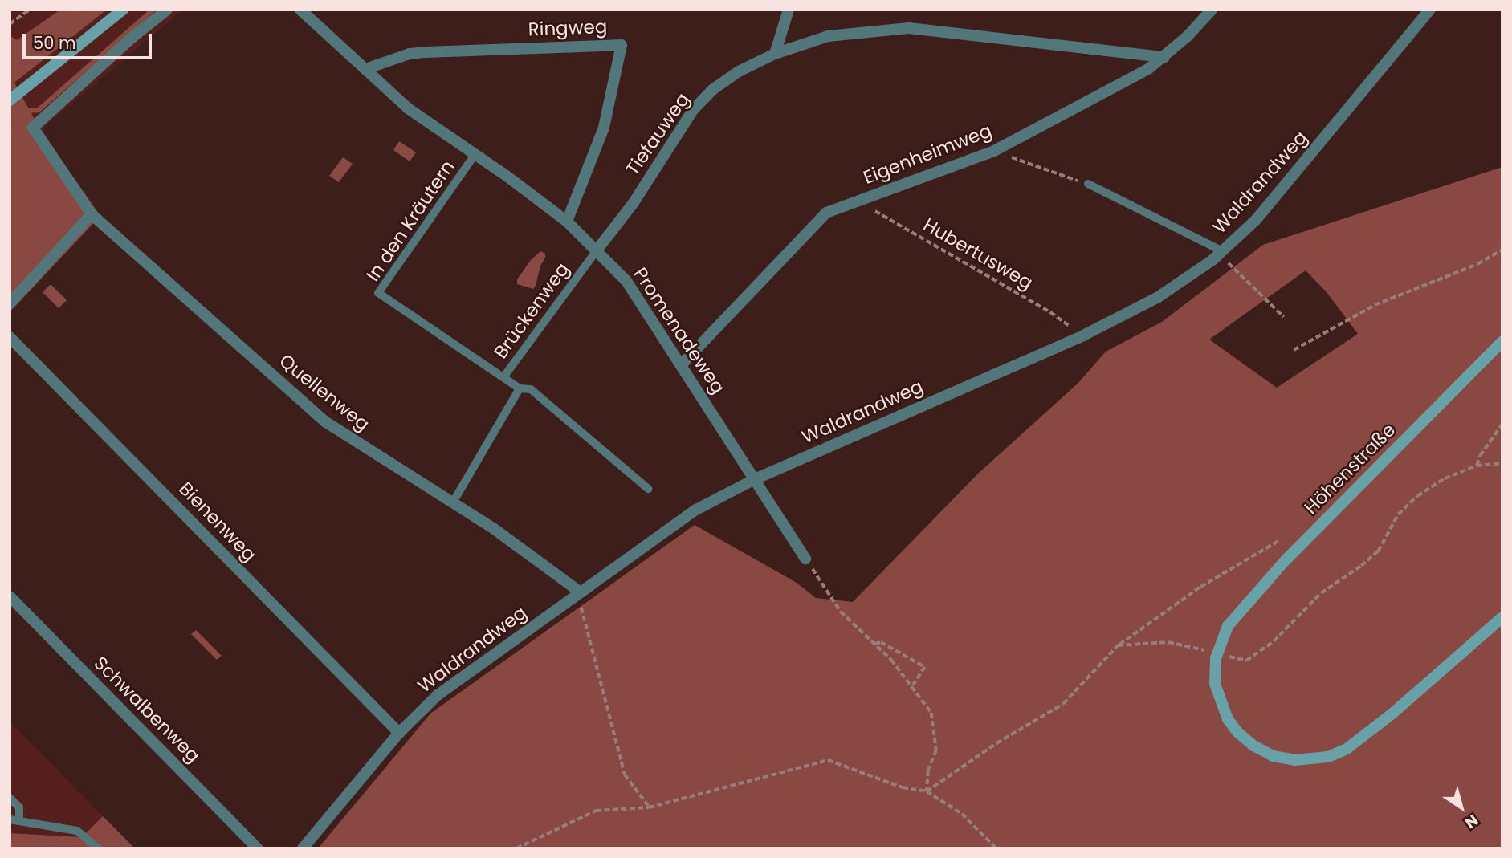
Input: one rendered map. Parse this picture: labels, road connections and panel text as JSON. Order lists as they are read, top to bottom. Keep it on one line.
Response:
{"streets":{"street":["Ringweg","Tiefauweg","Eigenheimweg","Waldrandweg","Promenadeweg","Quellenweg","Höhenstraße","Bienenweg","Schwalbenweg"],"lane":["In den Kräutern","Brückenweg"],"path":["Hubertusweg"]},"crossings":[["Ringweg","Promenadeweg"],["Tiefauweg","Eigenheimweg"],["Tiefauweg","Brückenweg"],["Tiefauweg","Promenadeweg"],["Eigenheimweg","Hubertusweg"],["Eigenheimweg","Promenadeweg"],["Waldrandweg","Hubertusweg"],["Waldrandweg","Promenadeweg"],["Waldrandweg","Quellenweg"],["Waldrandweg","Bienenweg"],["In den Kräutern","Brückenweg"],["In den Kräutern","Promenadeweg"],["Brückenweg","Promenadeweg"]],"scale_bar":"50 m","north":"bottom right"}
